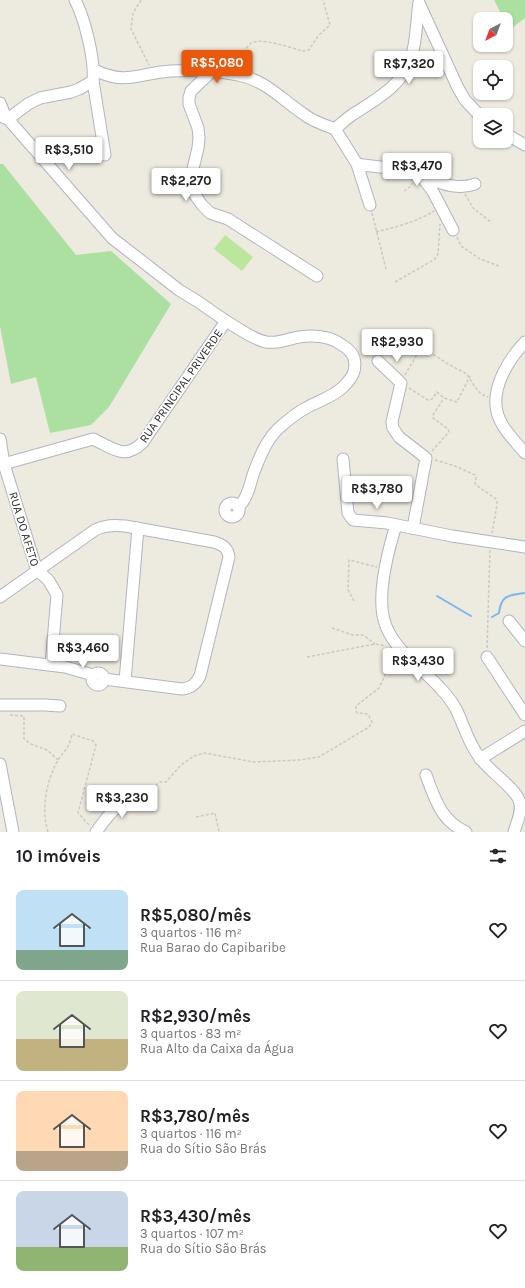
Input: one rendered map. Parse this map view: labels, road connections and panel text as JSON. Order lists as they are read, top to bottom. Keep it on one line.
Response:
{"streets":{"street":["RUA PRINCIPAL PRIVERDE","RUA DO AFETO"]},"crossings":[["RUA PRINCIPAL PRIVERDE","RUA DO AFETO"]],"north":"bottom left","page":{"price":["R$5,080","R$7,320","R$3,510","R$3,470","R$2,270","R$2,930","R$3,780","R$3,460","R$3,430","R$3,230"],"heading":"10 imóveis","list":[{"name":"R$5,080/mês","note":"3 quartos · 116 m² · Rua Barao do Capibaribe"},{"name":"R$2,930/mês","note":"3 quartos · 83 m² · Rua Alto da Caixa da Água"},{"name":"R$3,780/mês","note":"3 quartos · 116 m² · Rua do Sítio São Brás"},{"name":"R$3,430/mês","note":"3 quartos · 107 m² · Rua do Sítio São Brás"}]}}
